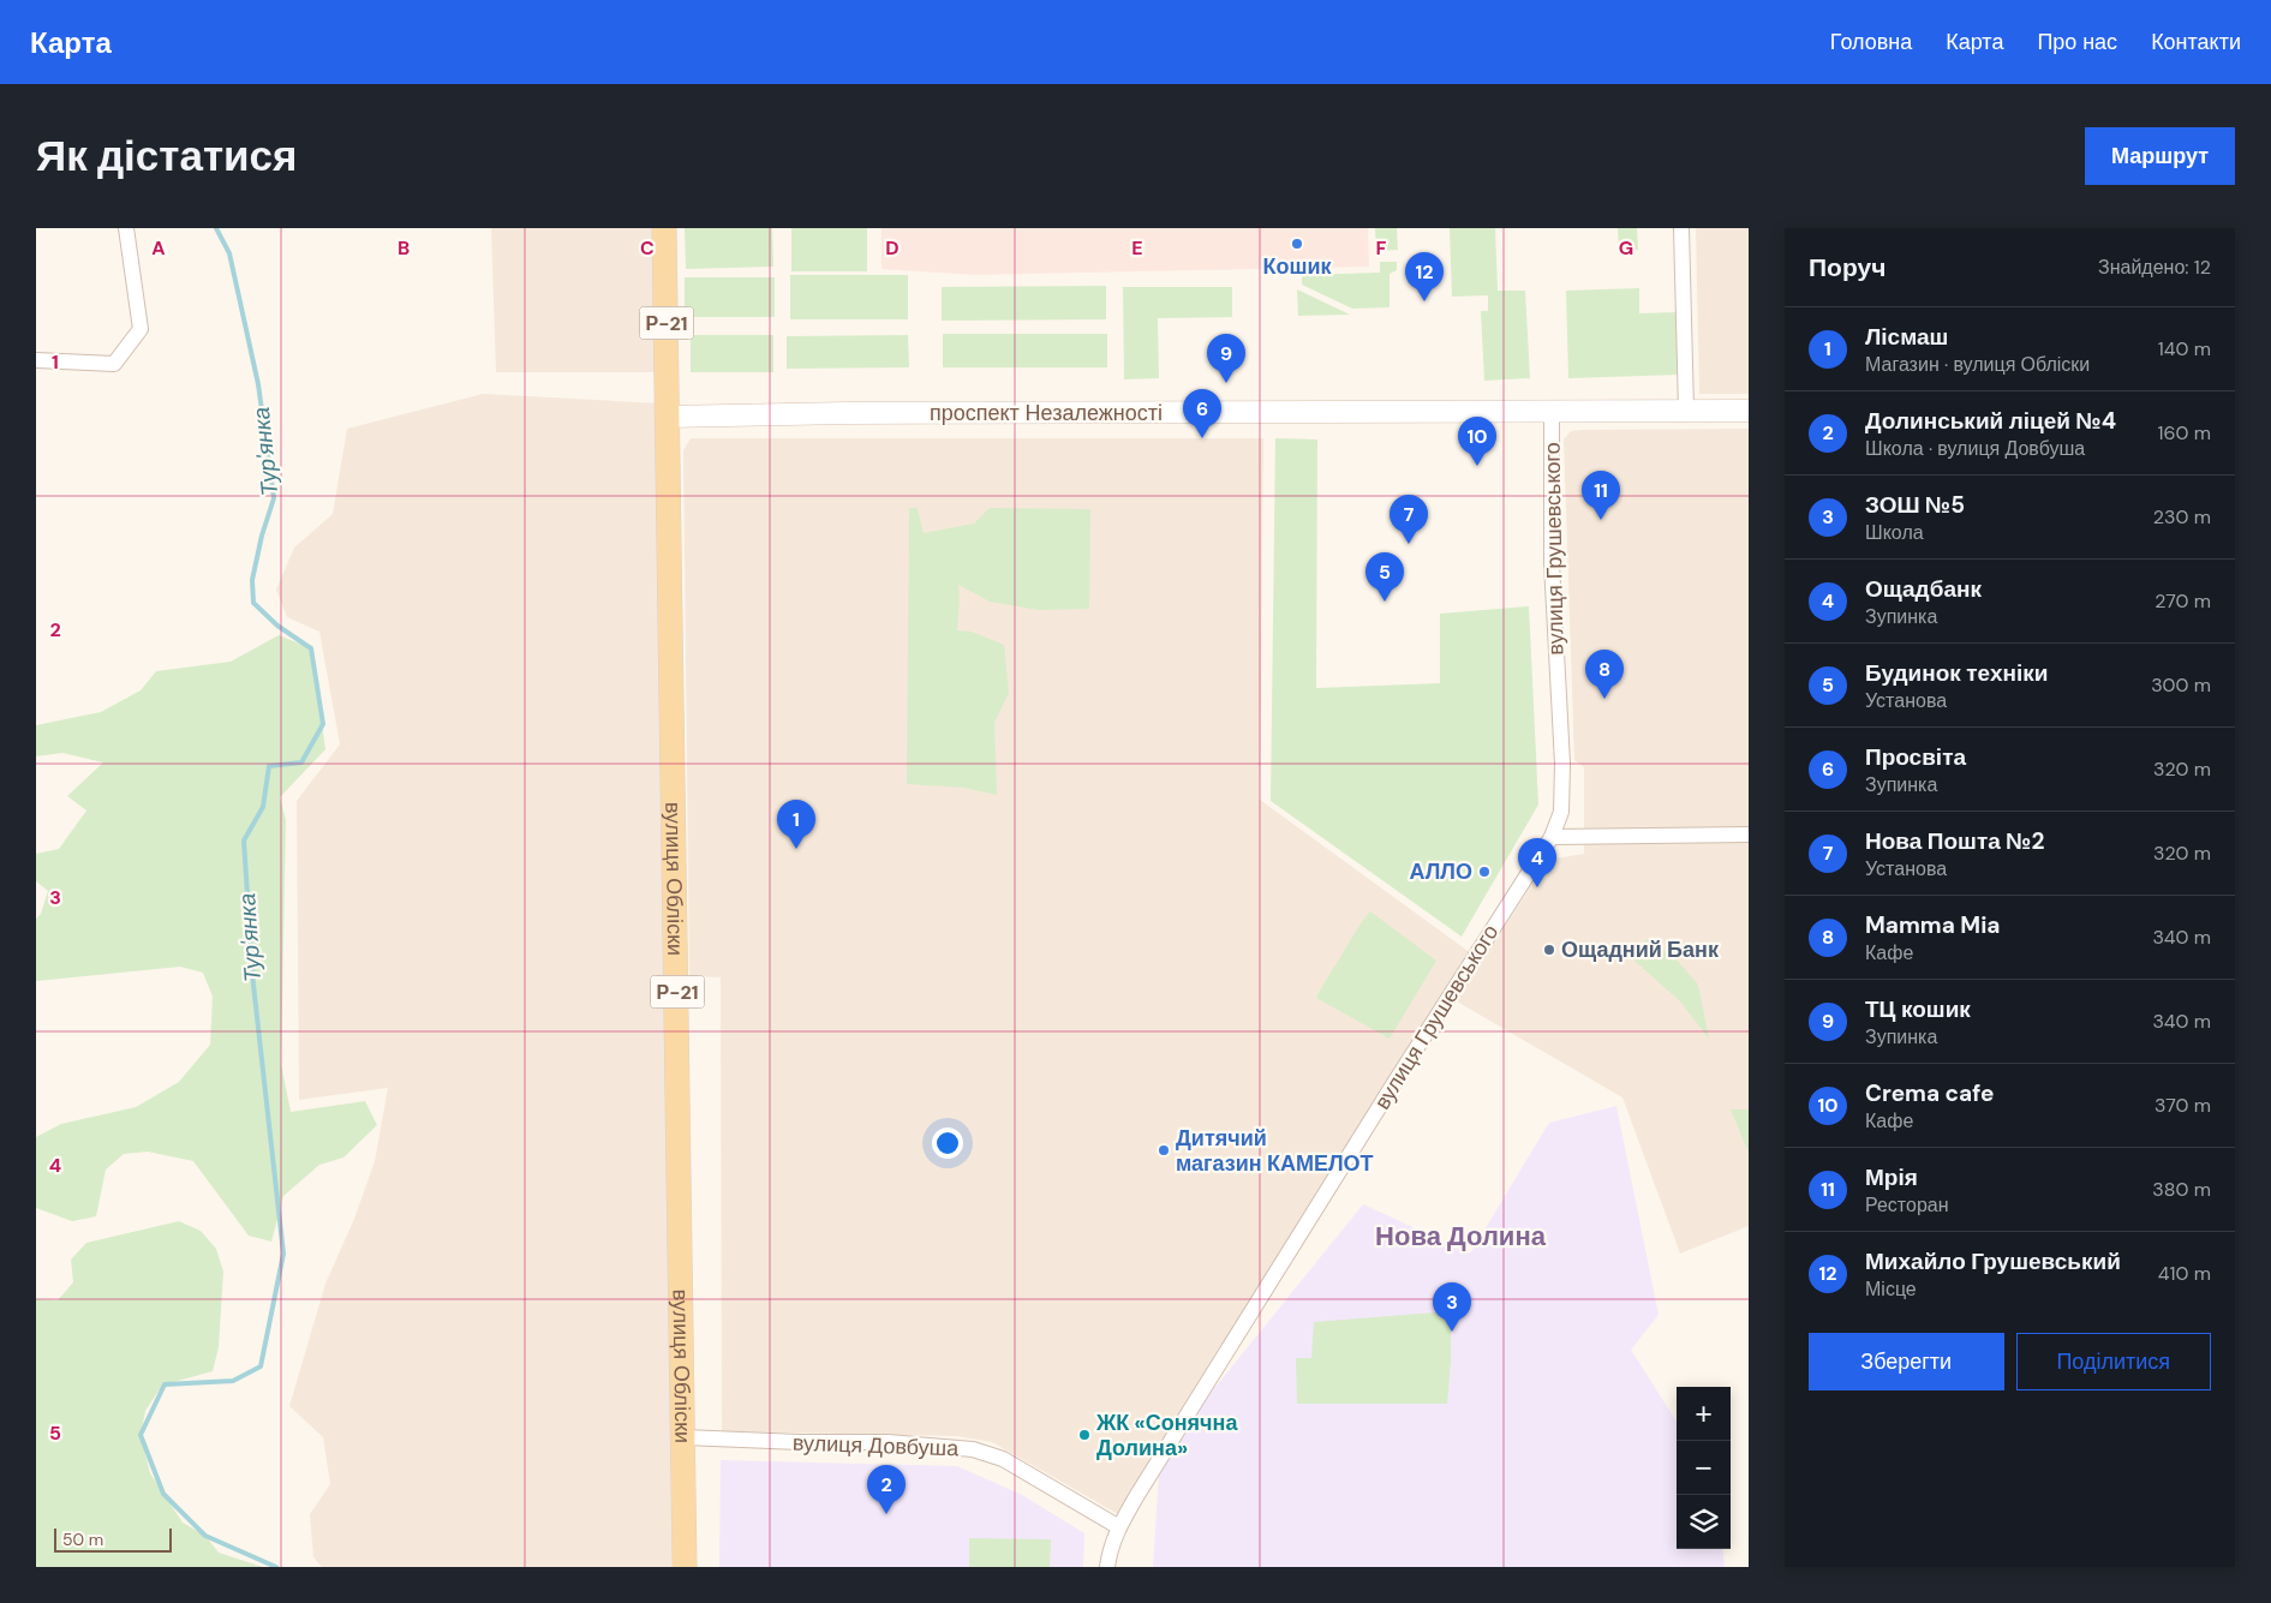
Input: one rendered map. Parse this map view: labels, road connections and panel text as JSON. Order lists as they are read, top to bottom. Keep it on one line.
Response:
{"streets":{"main road":["Р-21","проспект Незалежності","вулиця Обліски"],"street":["вулиця Грушевського","вулиця Довбуша"]},"crossings":[["проспект Незалежності","вулиця Грушевського"],["проспект Незалежності","вулиця Обліски"],["вулиця Грушевського","вулиця Довбуша"],["вулиця Обліски","вулиця Довбуша"]],"districts":["Нова Долина"],"water":["Тур'янка"],"places":["Кошик","АЛЛО","Ощадний Банк","Дитячий магазин КАМЕЛОТ","ЖК «Сонячна Долина»"],"scale_bar":"50 m","page":{"header":"Карта","nav":["Головна","Карта","Про нас","Контакти"],"buttons":["Маршрут",["Зберегти","Поділитися"]],"title":"Як дістатися","heading":["Поруч","Знайдено: 12"],"pins":["12","9","6","10","11","7","5","8","1","4","3","2"],"list":[{"mark":"1","name":"Лісмаш","note":"Магазин · вулиця Обліски","value":"140 m"},{"mark":"2","name":"Долинський ліцей №4","note":"Школа · вулиця Довбуша","value":"160 m"},{"mark":"3","name":"ЗОШ №5","note":"Школа","value":"230 m"},{"mark":"4","name":"Ощадбанк","note":"Зупинка","value":"270 m"},{"mark":"5","name":"Будинок техніки","note":"Установа","value":"300 m"},{"mark":"6","name":"Просвіта","note":"Зупинка","value":"320 m"},{"mark":"7","name":"Нова Пошта №2","note":"Установа","value":"320 m"},{"mark":"8","name":"Mamma Mia","note":"Кафе","value":"340 m"},{"mark":"9","name":"ТЦ кошик","note":"Зупинка","value":"340 m"},{"mark":"10","name":"Crema cafe","note":"Кафе","value":"370 m"},{"mark":"11","name":"Мрія","note":"Ресторан","value":"380 m"},{"mark":"12","name":"Михайло Грушевський","note":"Місце","value":"410 m"}],"map_buttons":["+","−"],"scale":"50 m"},"grid":{"columns":["A","B","C","D","E","F","G"],"rows":["1","2","3","4","5"]}}
